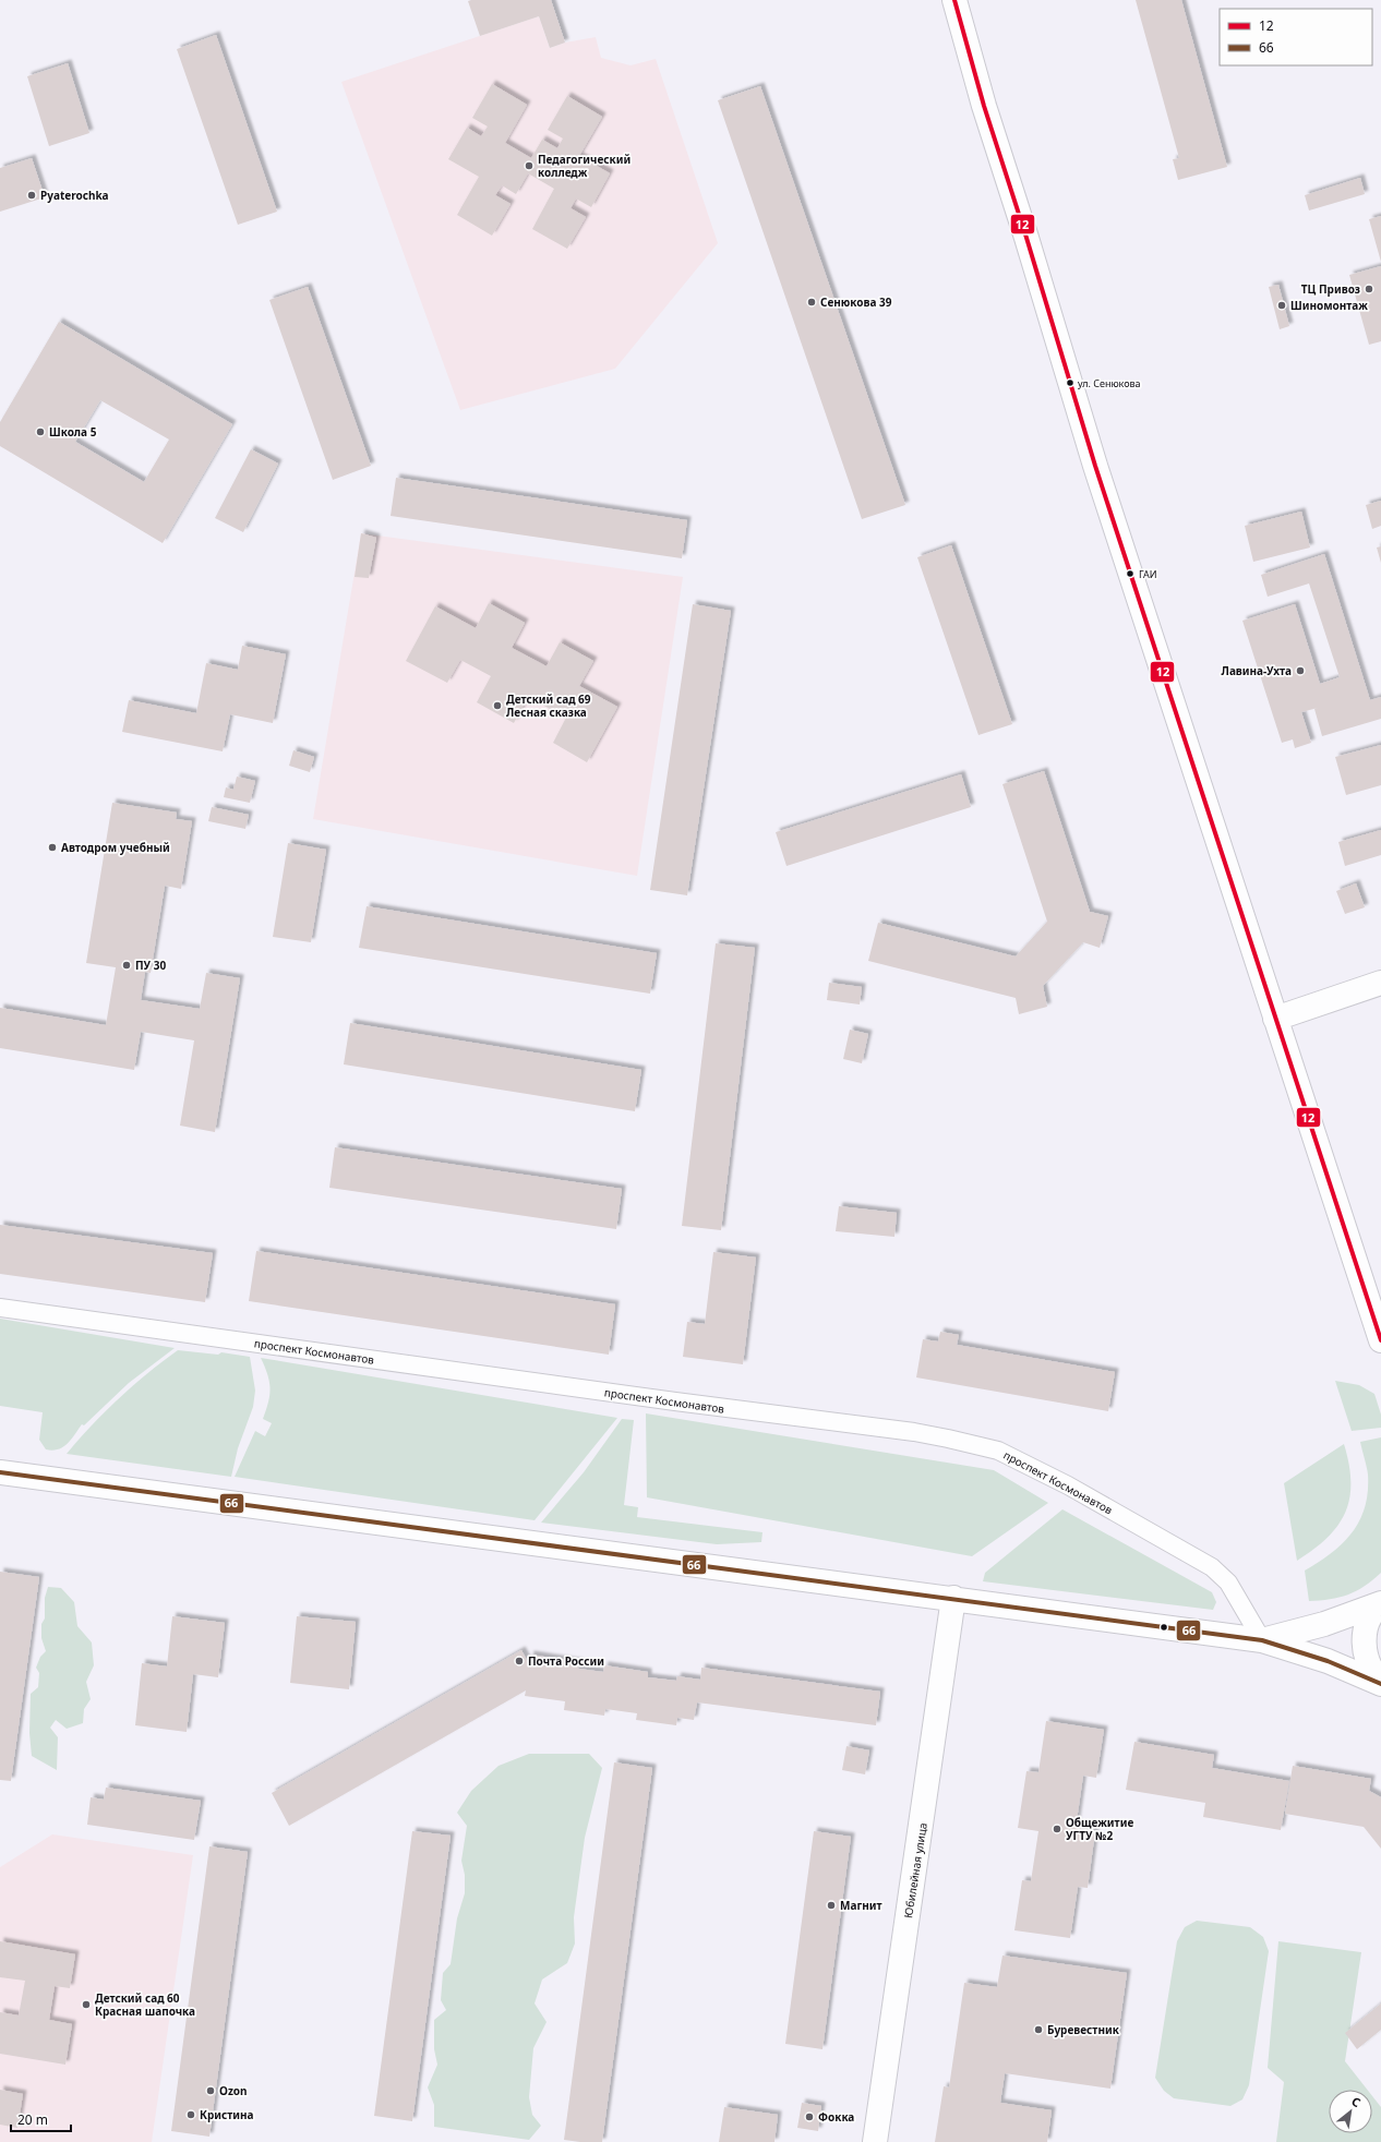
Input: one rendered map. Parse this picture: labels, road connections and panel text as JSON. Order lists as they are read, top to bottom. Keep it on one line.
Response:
{"streets":{"main road":["Юбилейная улица"],"street":["проспект Космонавтов"]},"places":["Педагогический колледж","Pyaterochka","ТЦ Привоз","Сенюкова 39","Шиномонтаж","ул. Сенюкова","Школа 5","ГАИ","Лавина-Ухта","Детский сад 69 Лесная сказка","Автодром учебный","ПУ 30","Почта России","Общежитие УГТУ №2","Магнит","Детский сад 60 Красная шапочка","Буревестник","Ozon","Кристина","Фокка"],"lines":["transit line 12","transit line 66"],"legend":["12","66"],"scale_bar":"20 m","north":"top right"}
